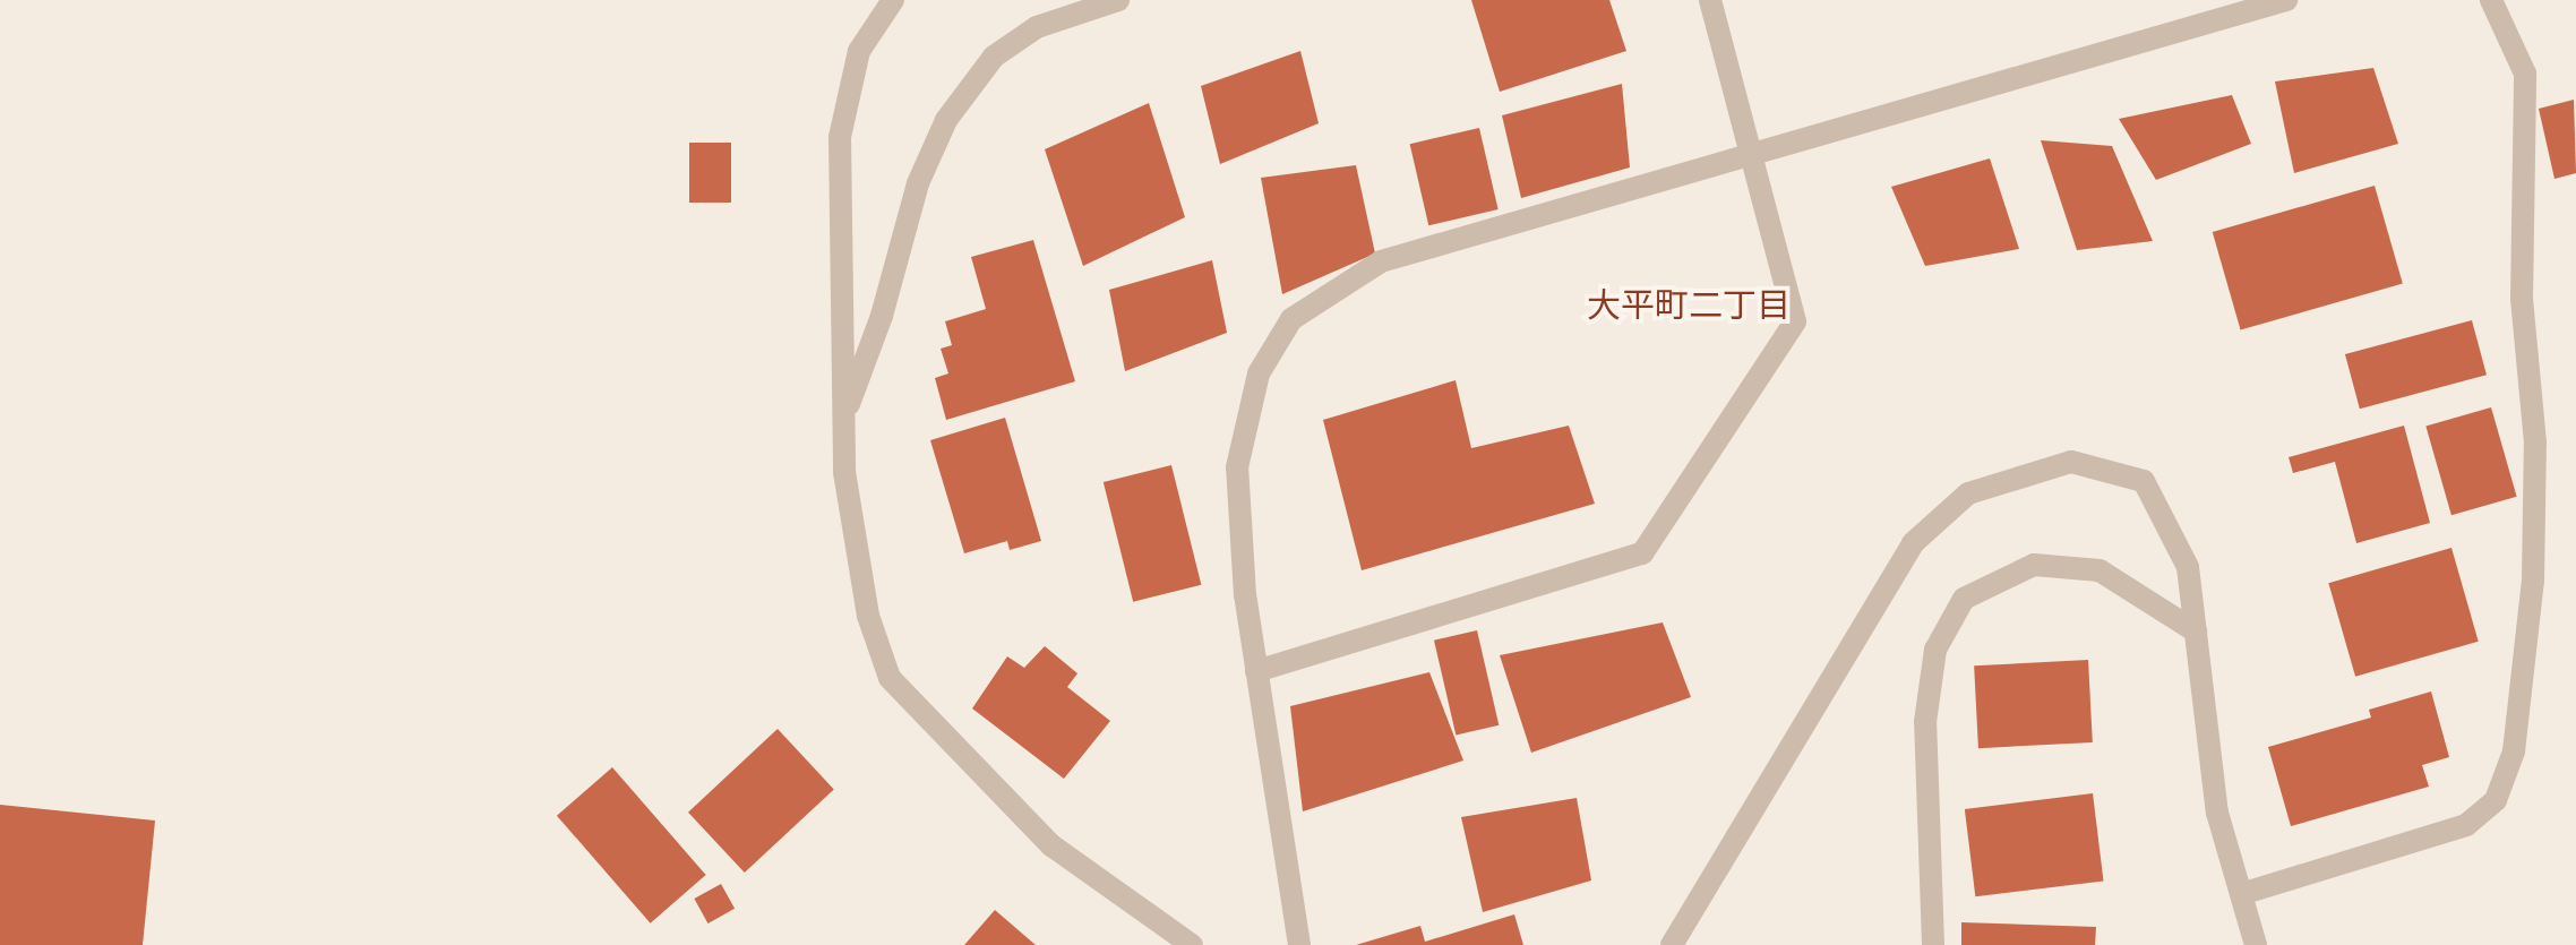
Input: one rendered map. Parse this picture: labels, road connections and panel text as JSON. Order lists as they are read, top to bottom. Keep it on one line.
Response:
{"districts":["大平町二丁目"]}
